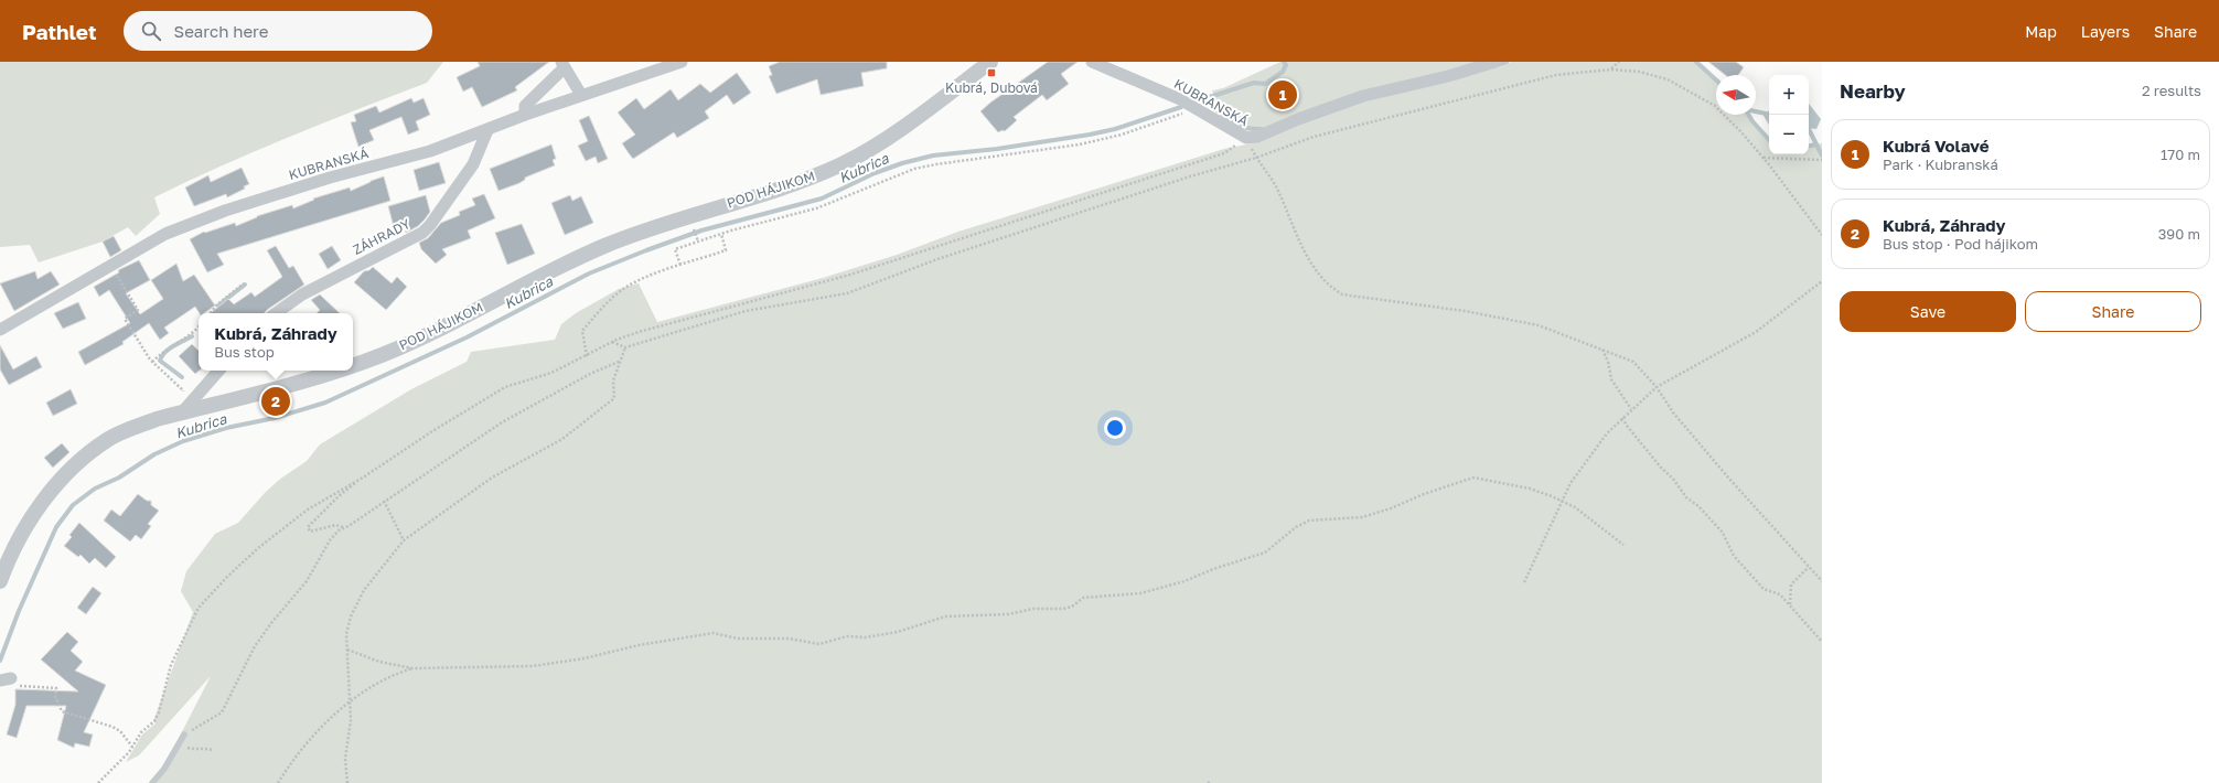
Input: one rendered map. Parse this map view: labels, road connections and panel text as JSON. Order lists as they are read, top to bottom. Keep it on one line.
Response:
{"streets":{"street":["KUBRANSKÁ","POD HÁJIKOM","ZÁHRADY"]},"crossings":[["KUBRANSKÁ","ZÁHRADY"]],"water":["Kubrica"],"places":{"transit":["Kubrá, Dubová"]},"north":"left","page":{"header":"Pathlet","search":"Search here","nav":["Map","Layers","Share"],"heading":["Nearby","2 results"],"map_buttons":["+","−"],"pins":["1","2"],"list":[{"mark":"1","name":"Kubrá Volavé","note":"Park · Kubranská","value":"170 m"},{"mark":"2","name":"Kubrá, Záhrady","note":"Bus stop · Pod hájikom","value":"390 m"}],"buttons":["Save","Share"],"popup":["Kubrá, Záhrady","Bus stop"]}}
